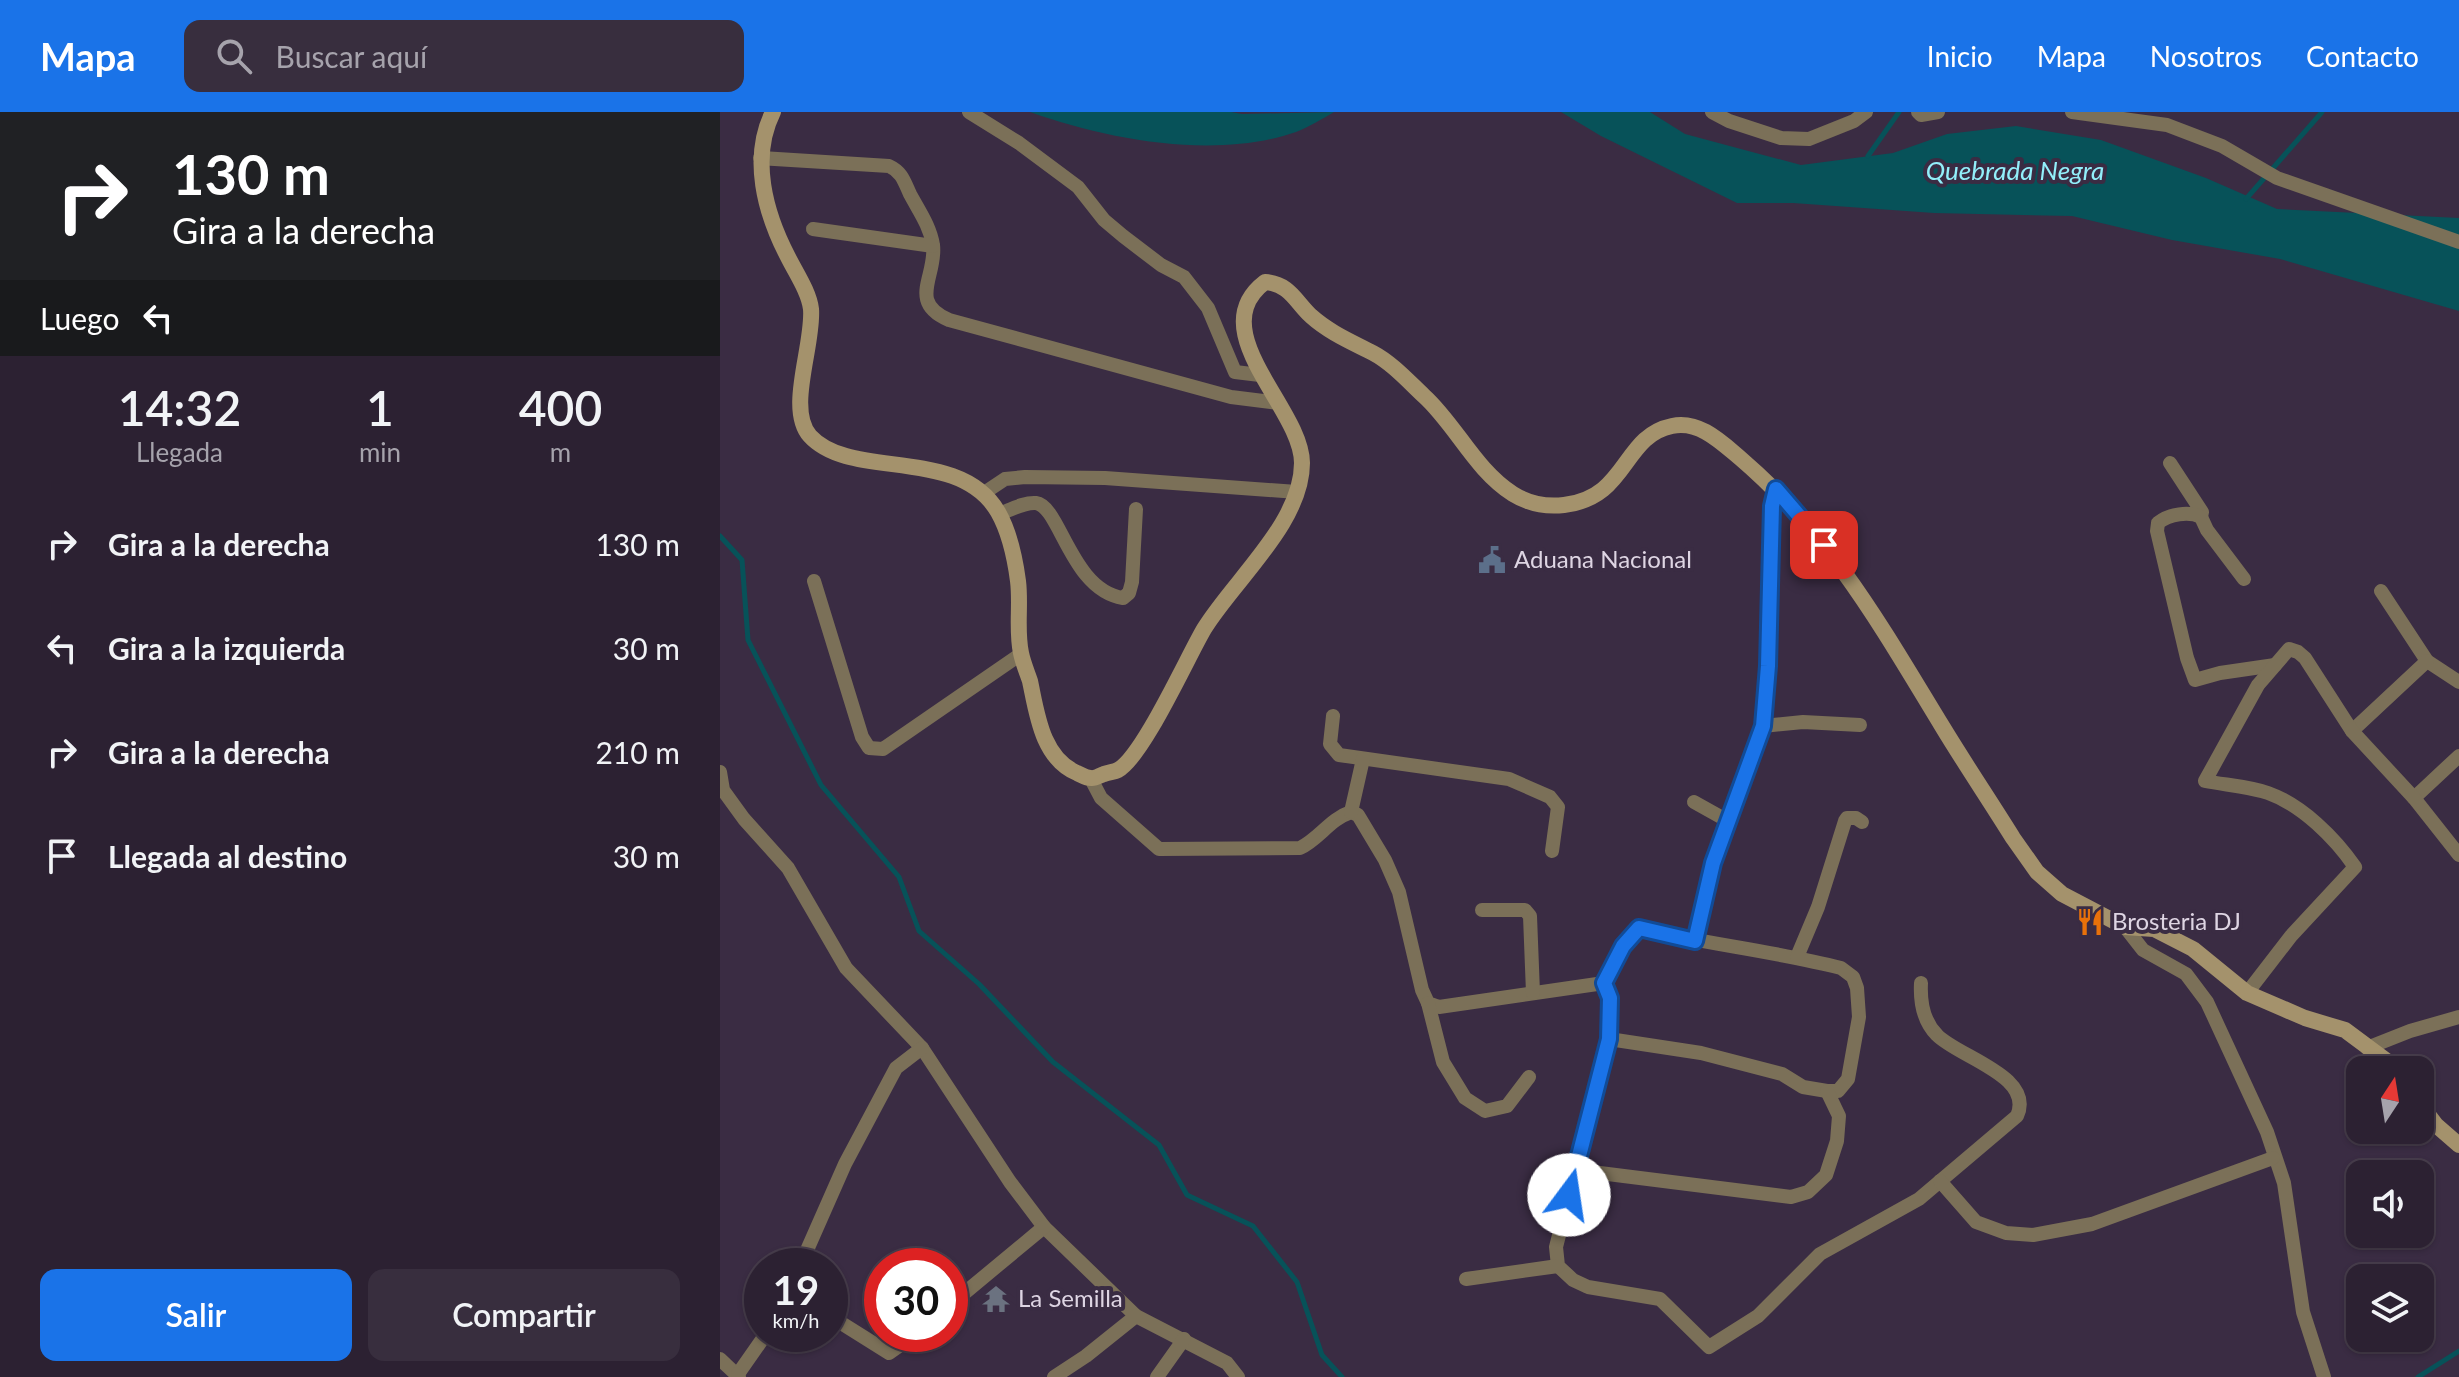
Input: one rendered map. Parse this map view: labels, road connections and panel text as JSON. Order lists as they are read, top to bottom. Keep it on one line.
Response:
{"water":["Quebrada Negra"],"places":{"public building":["Aduana Nacional"],"restaurant":["Brosteria DJ"],"temple":["La Semilla"]},"north":"top","page":{"header":"Mapa","search":"Buscar aquí","nav":["Inicio","Mapa","Nosotros","Contacto"],"turn":["130 m","Gira a la derecha"],"then":"Luego","eta":["14:32","Llegada","1","min","400","m"],"list":[{"name":"Gira a la derecha","value":"130 m"},{"name":"Gira a la izquierda","value":"30 m"},{"name":"Gira a la derecha","value":"210 m"},{"name":"Llegada al destino","value":"30 m"}],"speed":"19 km/h","limit":"30","buttons":["Salir","Compartir"]}}
